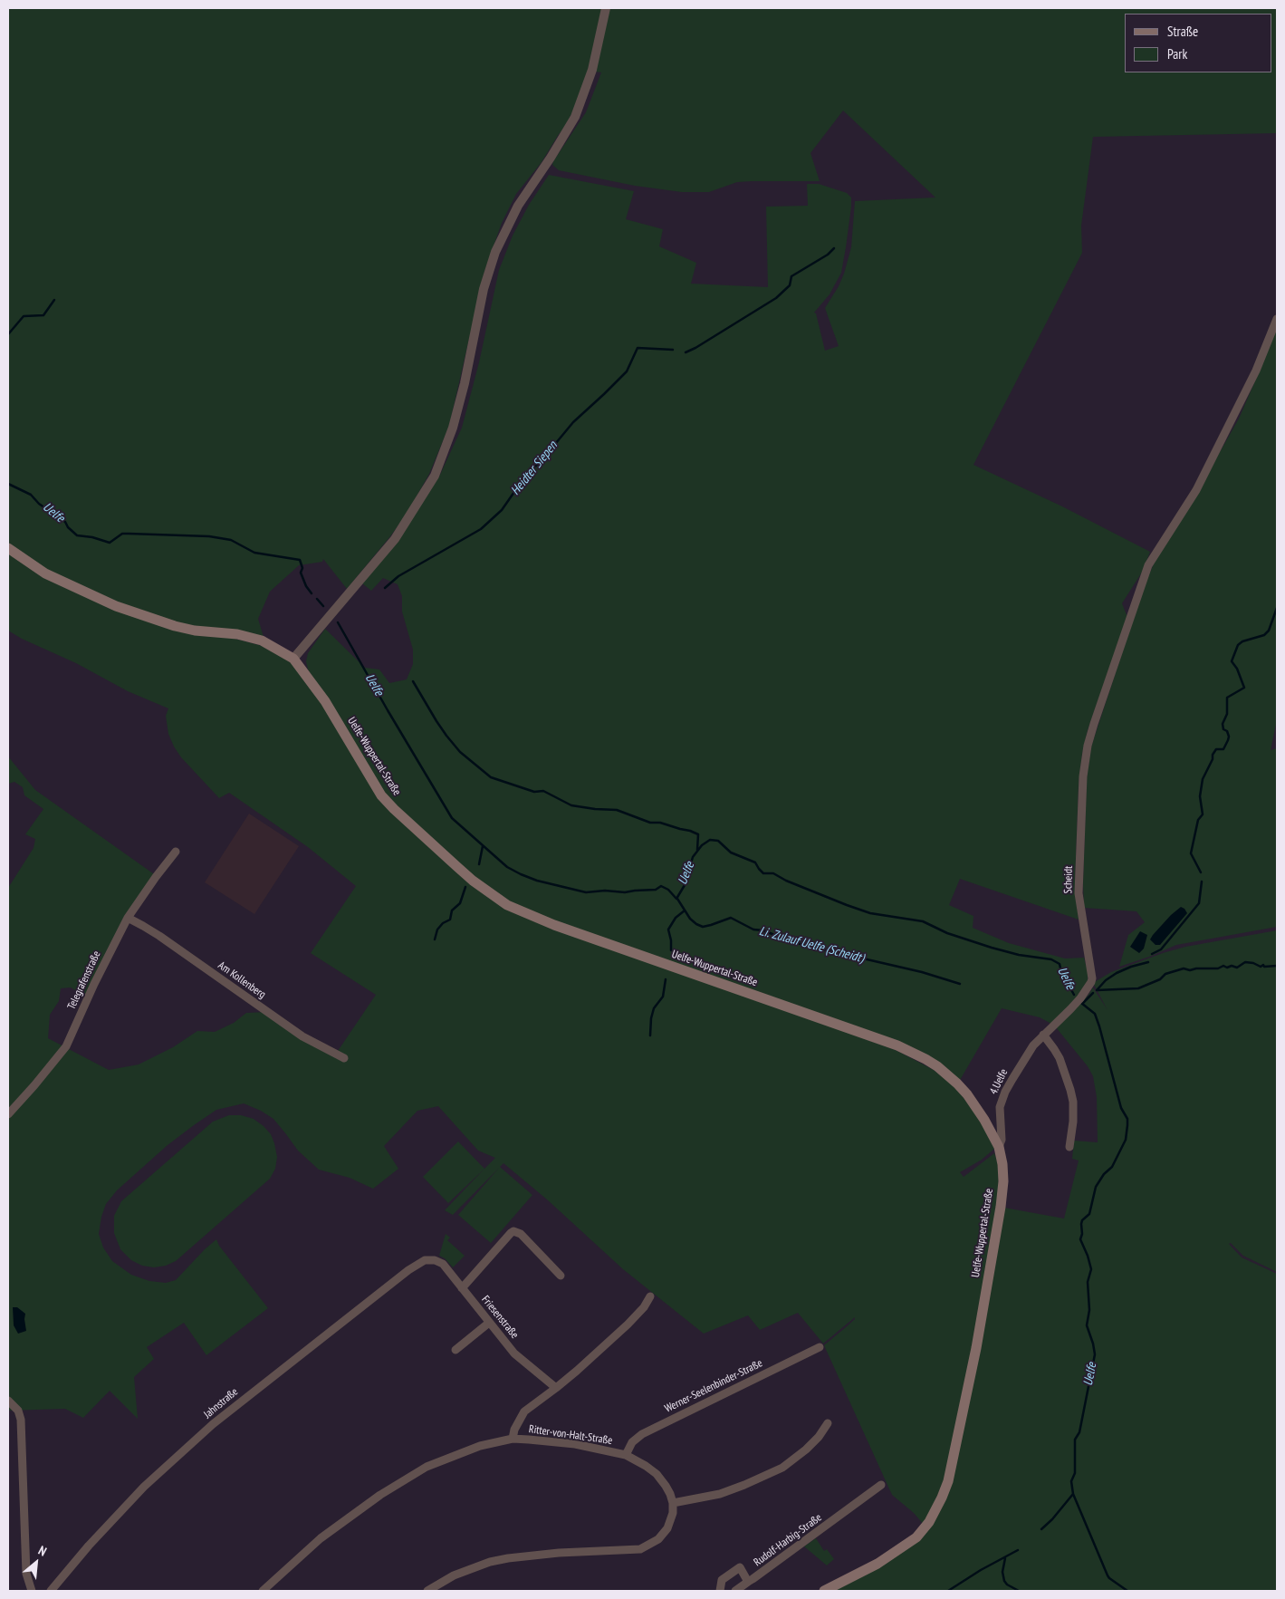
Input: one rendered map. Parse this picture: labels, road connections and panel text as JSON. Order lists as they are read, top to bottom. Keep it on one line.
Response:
{"streets":{"main road":["Uelfe-Wuppertal-Straße"],"street":["Scheidt","Telegrafenstraße","Am Kollenberg","4.Uelfe","Friesenstraße","Werner-Seelenbinder-Straße","Jahnstraße","Ritter-von-Halt-Straße","Rudolf-Harbig-Straße"]},"crossings":[["Uelfe-Wuppertal-Straße","4.Uelfe"],["Scheidt","4.Uelfe"],["Telegrafenstraße","Am Kollenberg"],["Friesenstraße","Jahnstraße"],["Werner-Seelenbinder-Straße","Ritter-von-Halt-Straße"]],"water":["Heidter Siepen","Uelfe","Li. Zulauf Uelfe (Scheidt)"],"legend":["Straße","Park"],"north":"top right"}
